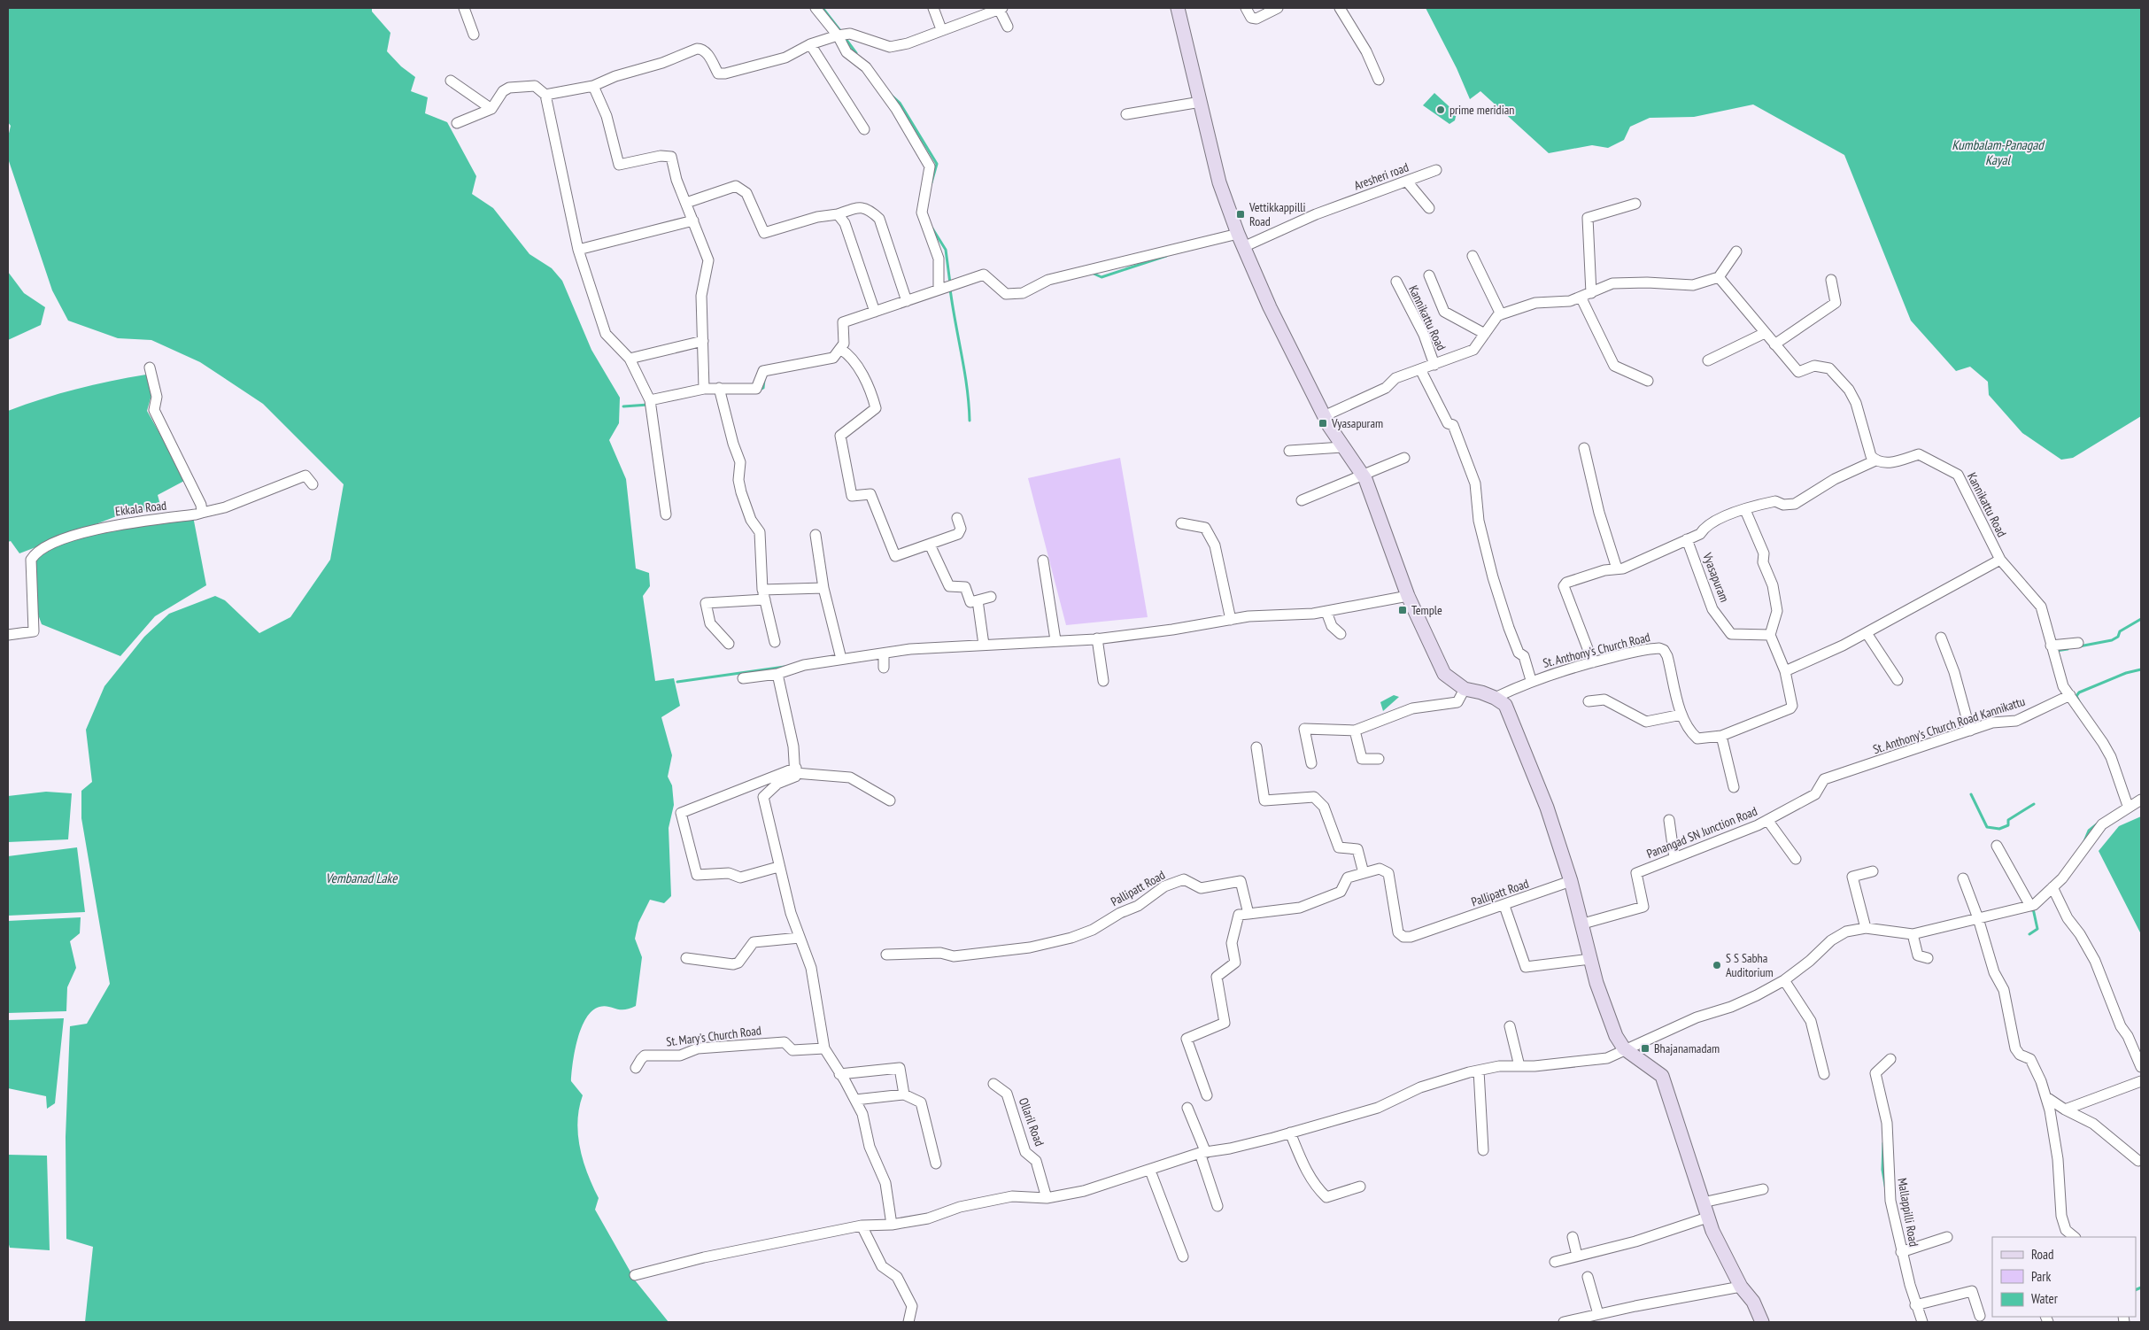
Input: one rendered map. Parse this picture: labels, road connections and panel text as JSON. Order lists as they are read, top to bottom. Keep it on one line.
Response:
{"streets":{"street":["Aresheri road","Kannikattu Road","Ekkala Road","Vyasapuram","St. Anthony's Church Road","St. Anthony's Church Road Kannikattu","Panangad SN Junction Road","Pallipatt Road","St. Mary's Church Road","Ollaril Road","Mallappilli Road"]},"crossings":[["Kannikattu Road","St. Anthony's Church Road Kannikattu"],["St. Anthony's Church Road Kannikattu","Panangad SN Junction Road"]],"water":["Kumbalam-Panagad Kayal","Vembanad Lake"],"places":{"other":["prime meridian","S S Sabha Auditorium"],"transit":["Vettikkappilli Road","Vyasapuram","Temple","Bhajanamadam"]},"legend":["Road","Park","Water"]}
